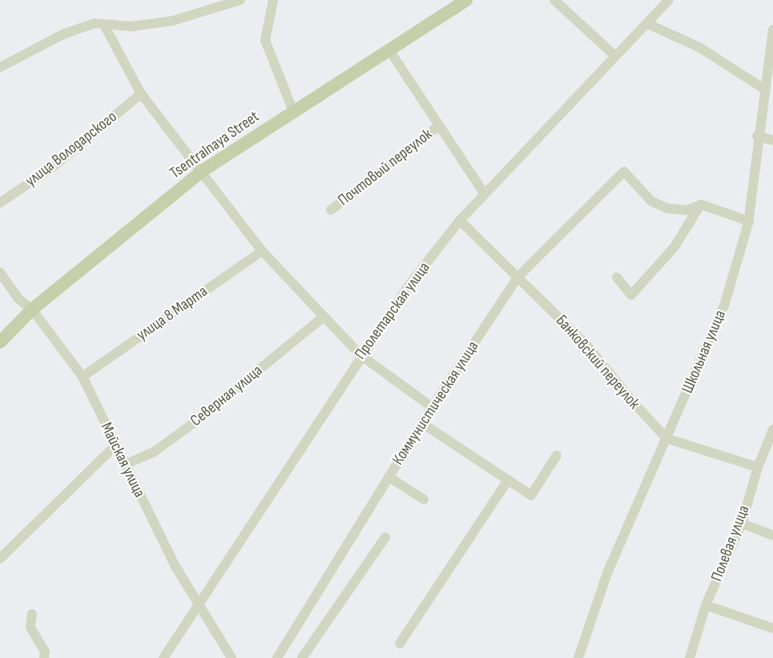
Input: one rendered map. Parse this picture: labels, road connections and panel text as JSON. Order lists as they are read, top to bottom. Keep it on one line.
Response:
{"streets":{"main road":["Tsentralnaya Street"],"street":["улица Володарского","Почтовый переулок","Пролетарская улица","улица 8 Марта","Школьная улица","Банковский переулок","Северная улица","Коммунистическая улица","Майская улица","Полевая улица"]},"crossings":[["Tsentralnaya Street","Майская улица"],["Пролетарская улица","Банковский переулок"],["Пролетарская улица","Майская улица"],["улица 8 Марта","Майская улица"],["Школьная улица","Банковский переулок"],["Банковский переулок","Коммунистическая улица"],["Северная улица","Майская улица"]]}
